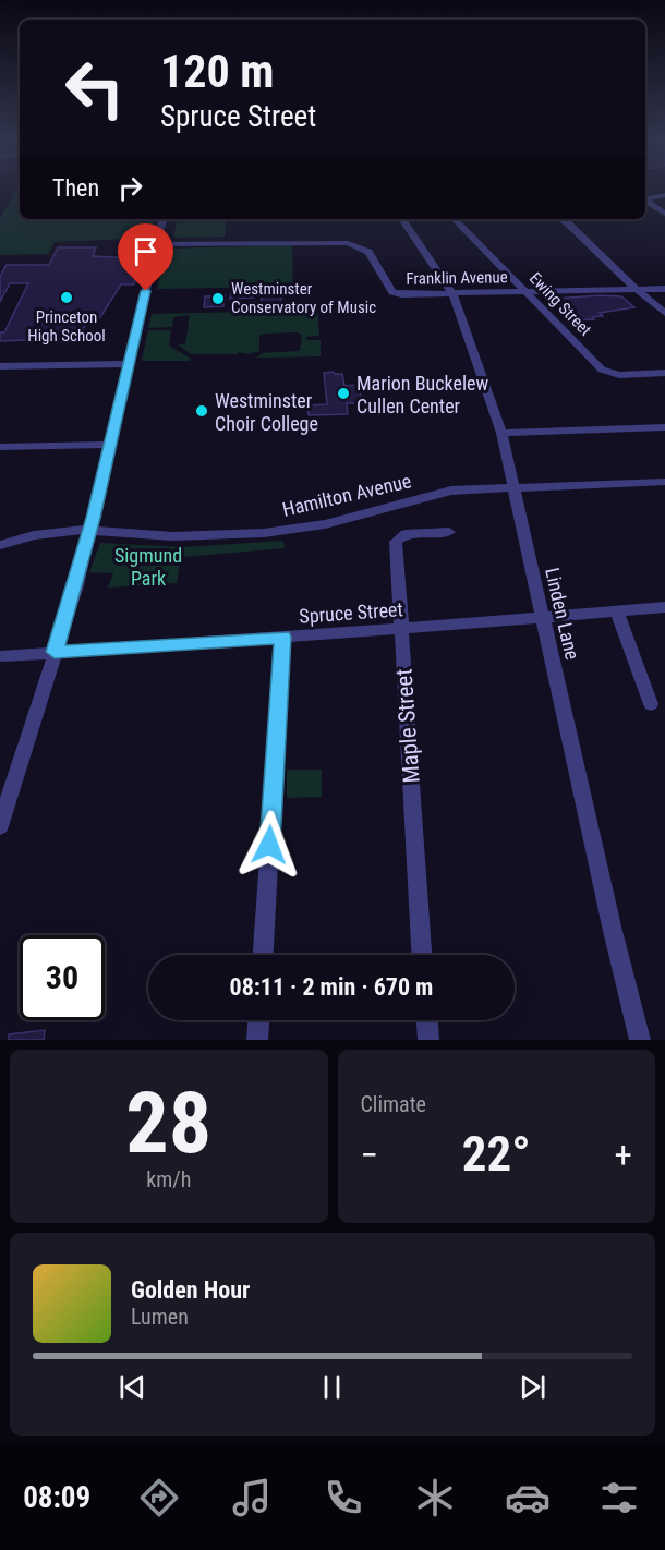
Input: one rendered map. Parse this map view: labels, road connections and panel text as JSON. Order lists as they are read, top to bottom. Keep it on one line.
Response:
{"streets":{"street":["Franklin Avenue","Ewing Street","Hamilton Avenue","Spruce Street","Linden Lane","Maple Street"]},"crossings":[["Franklin Avenue","Ewing Street"],["Franklin Avenue","Linden Lane"],["Hamilton Avenue","Linden Lane"],["Spruce Street","Linden Lane"],["Spruce Street","Maple Street"]],"parks":["Sigmund Park"],"places":["Princeton High School","Westminster Conservatory of Music","Marion Buckelew Cullen Center","Westminster Choir College"],"page":{"turn":["120 m","Spruce Street"],"then":"Then","limit":"30","trip":"08:11 · 2 min · 670 m","tile":[["28","km/h"],"Climate"],"heat":["−","22°","+"],"song":["Golden Hour","Lumen"],"tabs":"08:09"}}
